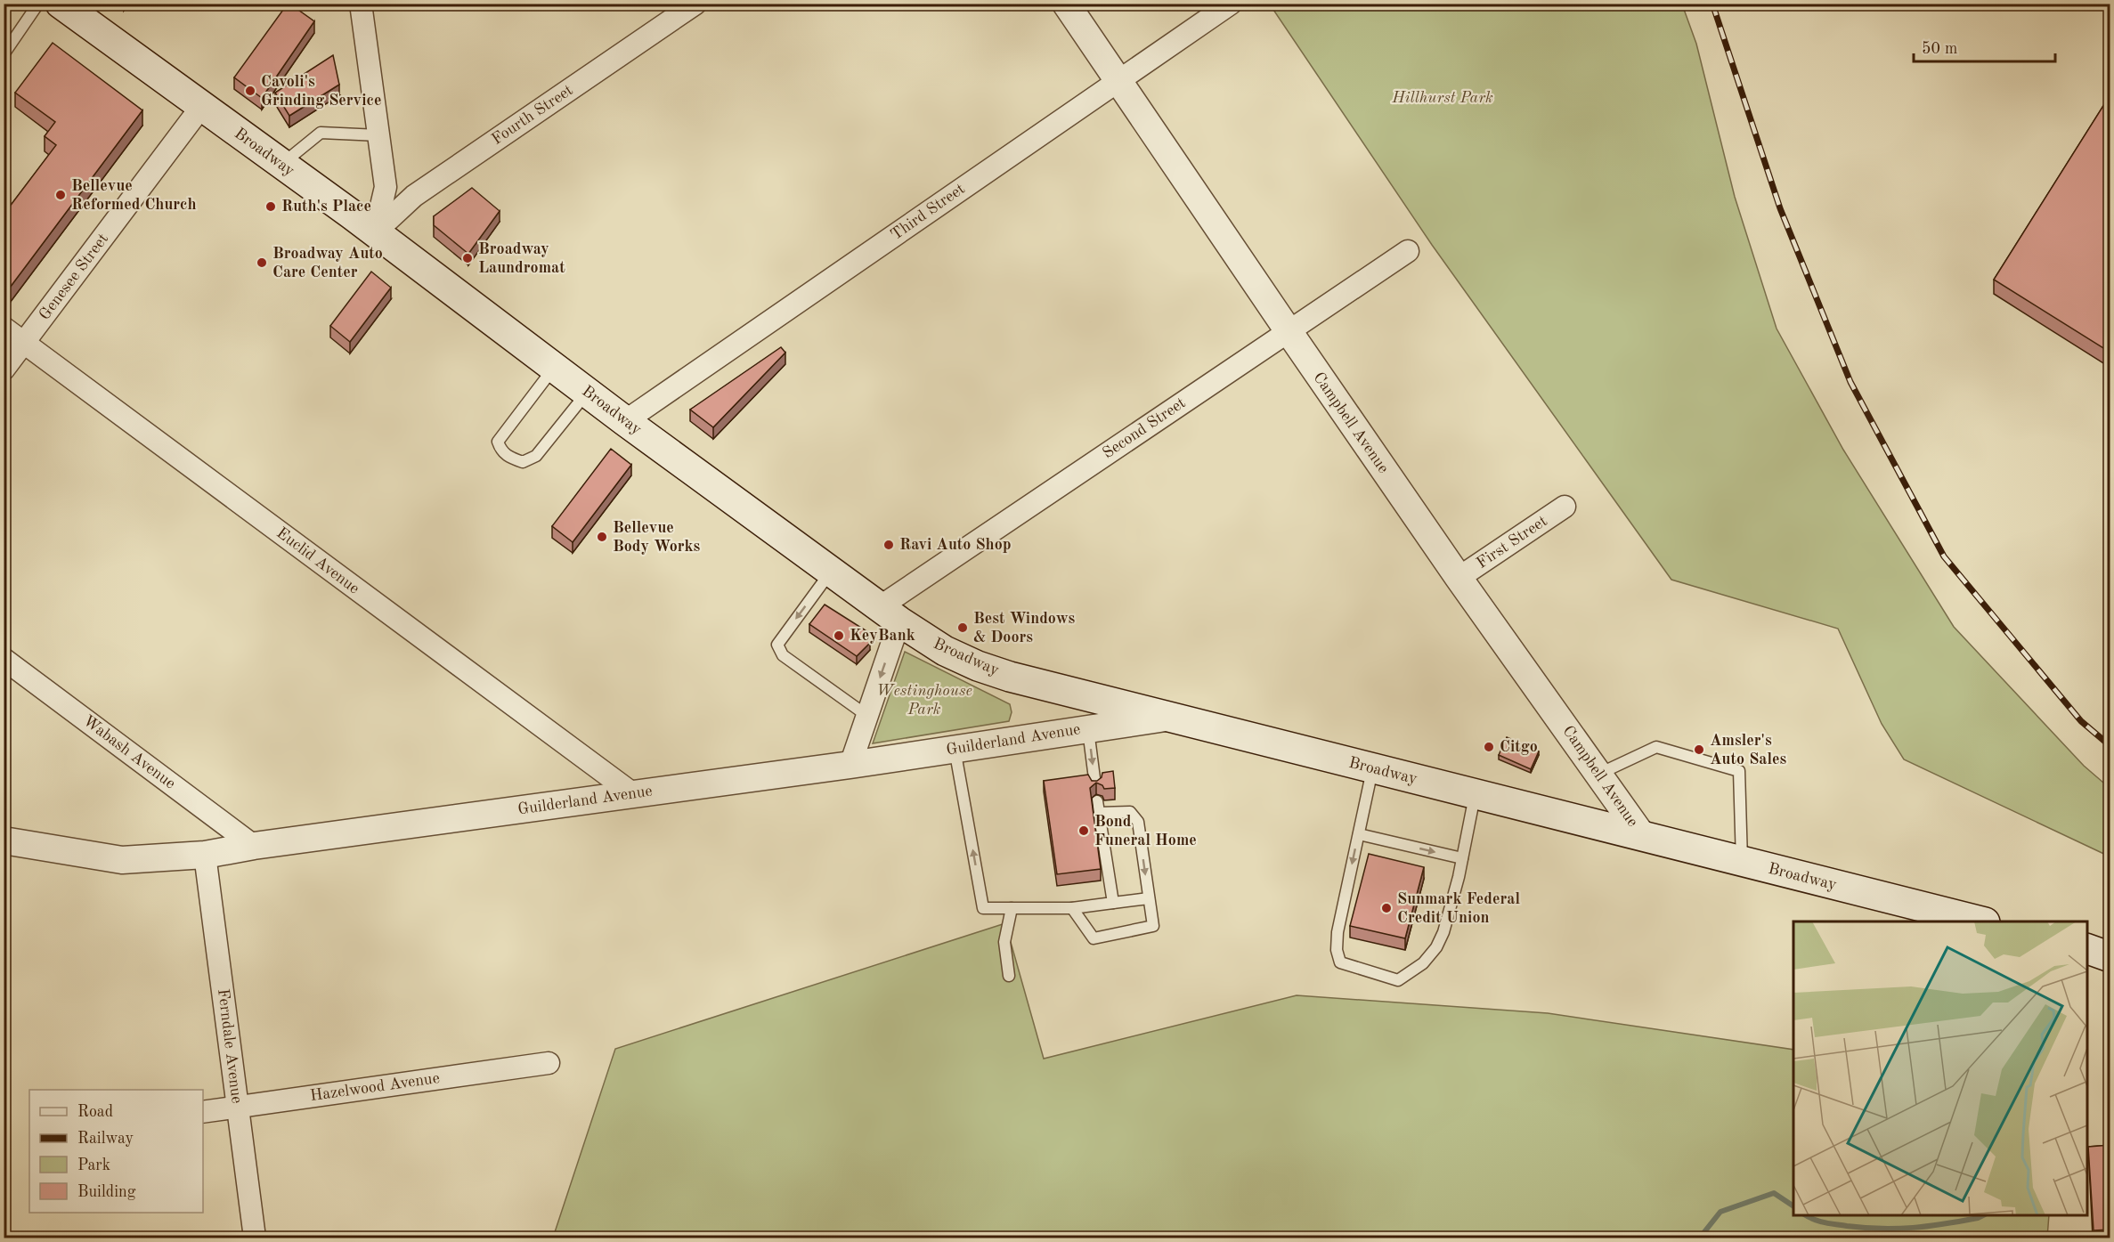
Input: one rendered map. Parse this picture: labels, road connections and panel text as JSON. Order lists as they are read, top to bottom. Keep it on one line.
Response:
{"streets":{"main road":["Broadway"],"street":["Fourth Street","Third Street","Genesee Street","Campbell Avenue","Second Street","First Street","Euclid Avenue","Guilderland Avenue","Wabash Avenue","Ferndale Avenue","Hazelwood Avenue"]},"crossings":[["Fourth Street","Broadway"],["Broadway","Third Street"],["Broadway","Genesee Street"],["Broadway","Campbell Avenue"],["Broadway","Second Street"],["Broadway","Guilderland Avenue"],["Third Street","Campbell Avenue"],["Genesee Street","Euclid Avenue"],["Campbell Avenue","Second Street"],["Campbell Avenue","First Street"],["Euclid Avenue","Guilderland Avenue"],["Guilderland Avenue","Wabash Avenue"],["Guilderland Avenue","Ferndale Avenue"],["Ferndale Avenue","Hazelwood Avenue"]],"parks":["Hillhurst Park","Westinghouse Park"],"places":["Cavoli's Grinding Service","Bellevue Reformed Church","Ruth's Place","Broadway Laundromat","Broadway Auto Care Center","Bellevue Body Works","Ravi Auto Shop","Best Windows & Doors","KeyBank","Citgo","Amsler's Auto Sales","Bond Funeral Home","Sunmark Federal Credit Union"],"legend":["Road","Railway","Park","Building"],"scale_bar":"50 m"}
